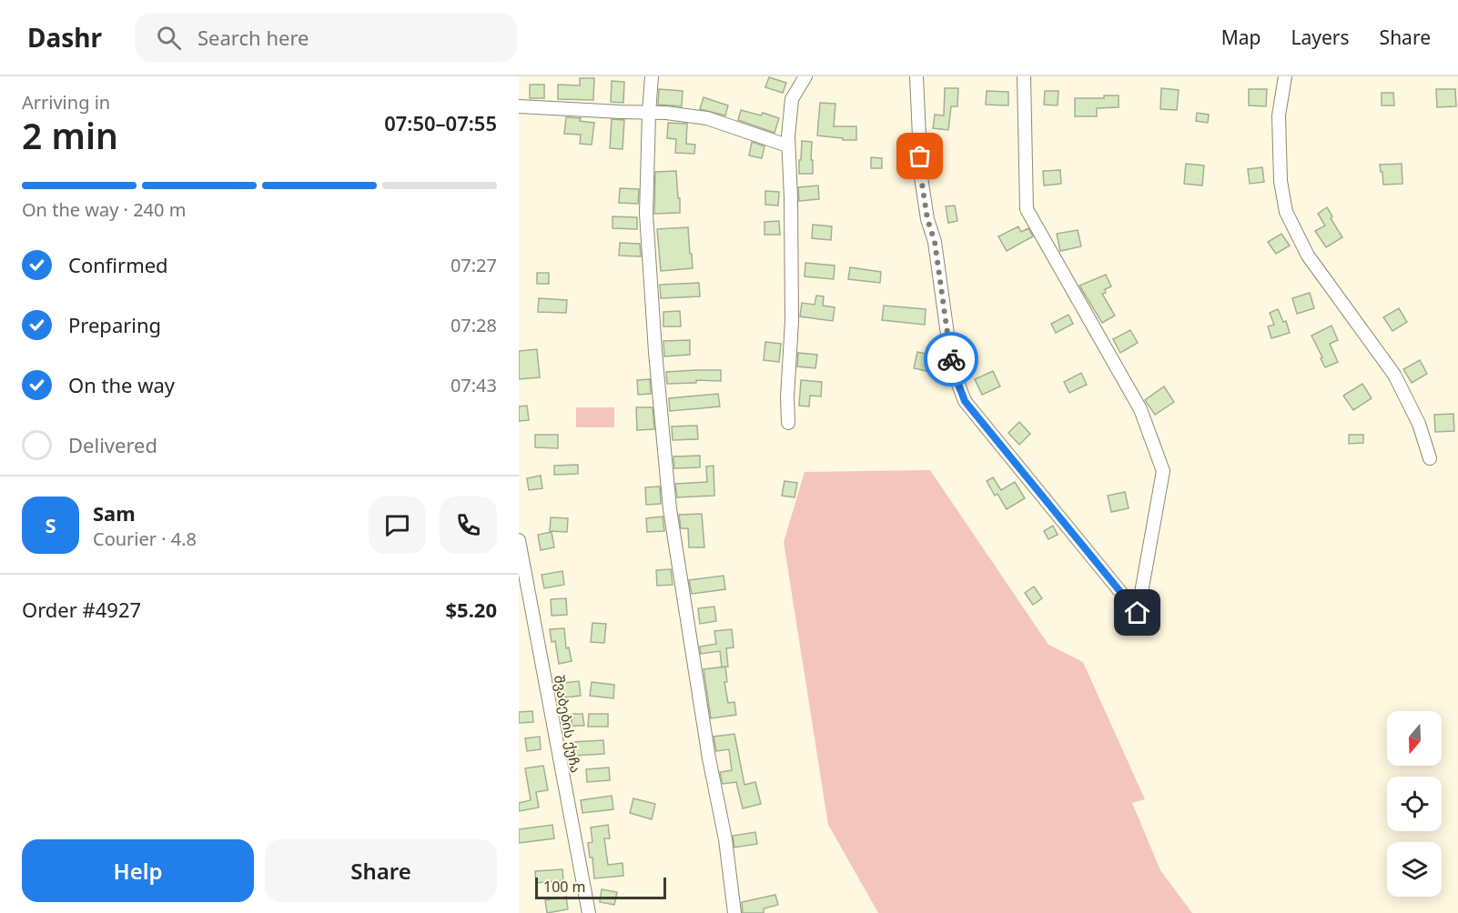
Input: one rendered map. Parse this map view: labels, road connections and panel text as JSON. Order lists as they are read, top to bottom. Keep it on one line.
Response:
{"streets":{"street":["შვაბების ქუჩა"]},"scale_bar":"100 m","north":"bottom","page":{"header":"Dashr","search":"Search here","nav":["Map","Layers","Share"],"heading":["2 min","Arriving in","07:50–07:55"],"panel":["Sam","Courier · 4.8","Order #4927","$5.20"],"bar":"On the way · 240 m","list":[["Confirmed","07:27"],["Preparing","07:28"],["On the way","07:43"],"Delivered"],"round":"S","buttons":["Help","Share"],"scale":"100 m"}}
